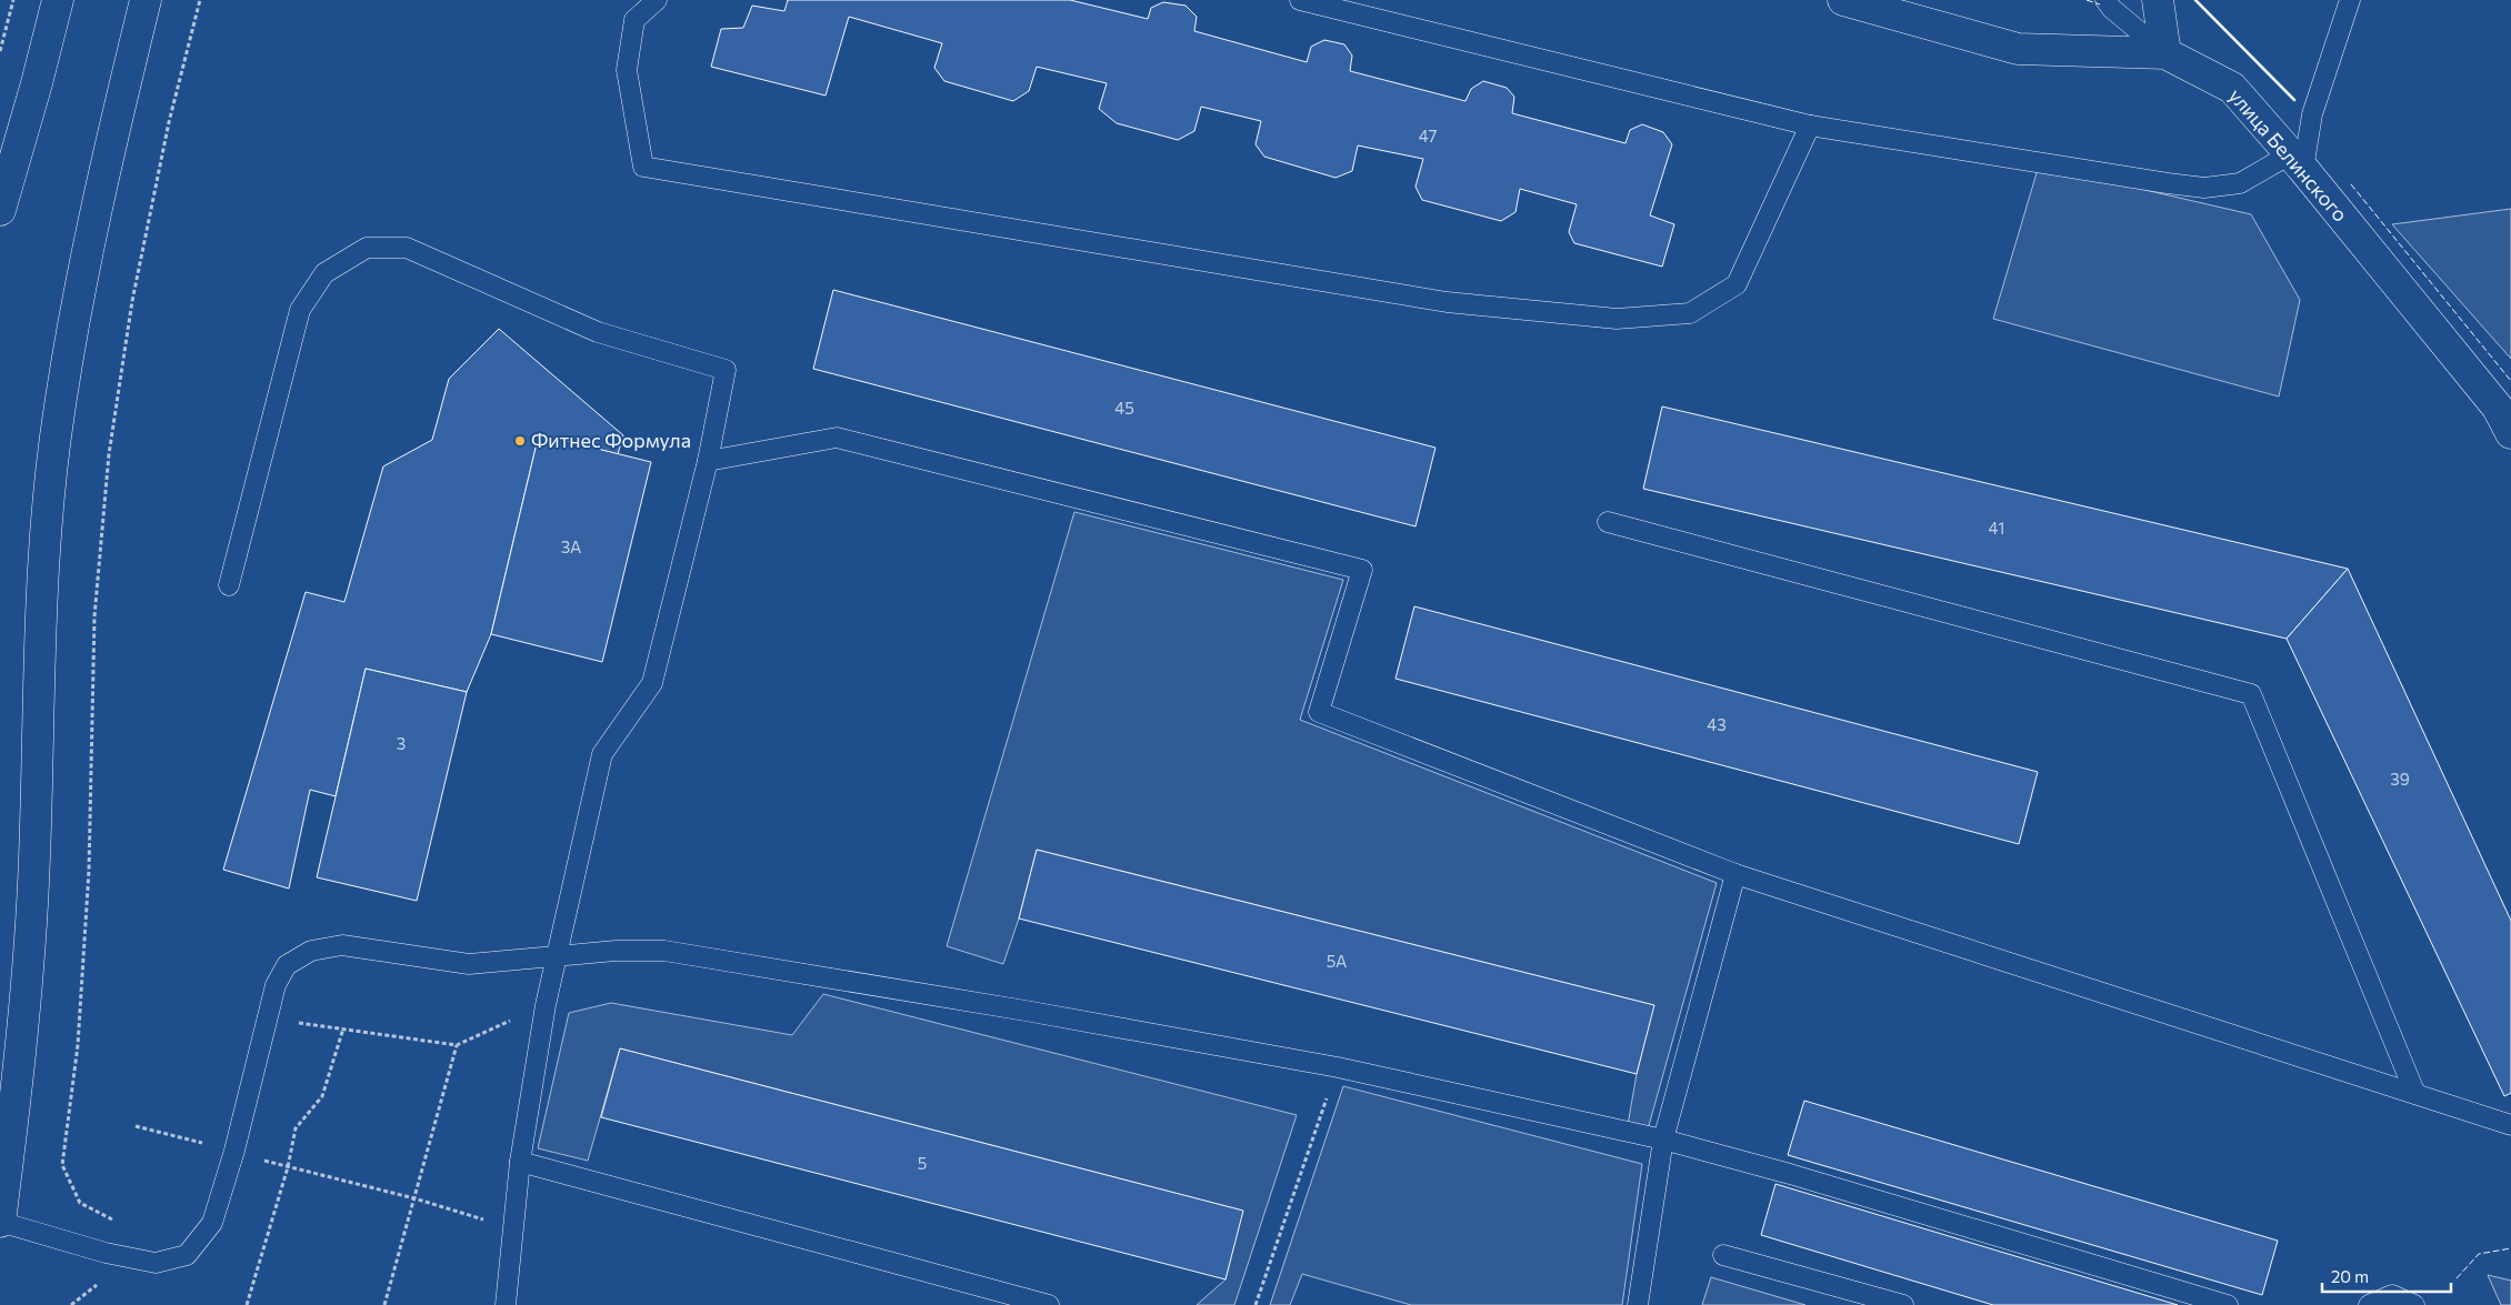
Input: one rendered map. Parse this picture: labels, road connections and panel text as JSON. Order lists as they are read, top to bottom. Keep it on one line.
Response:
{"streets":{"main road":["улица Белинского"]},"places":["Фитнес Формула"],"house_numbers":["47","45","41","3А","43","3","39","5А","5"],"scale_bar":"20 m"}
